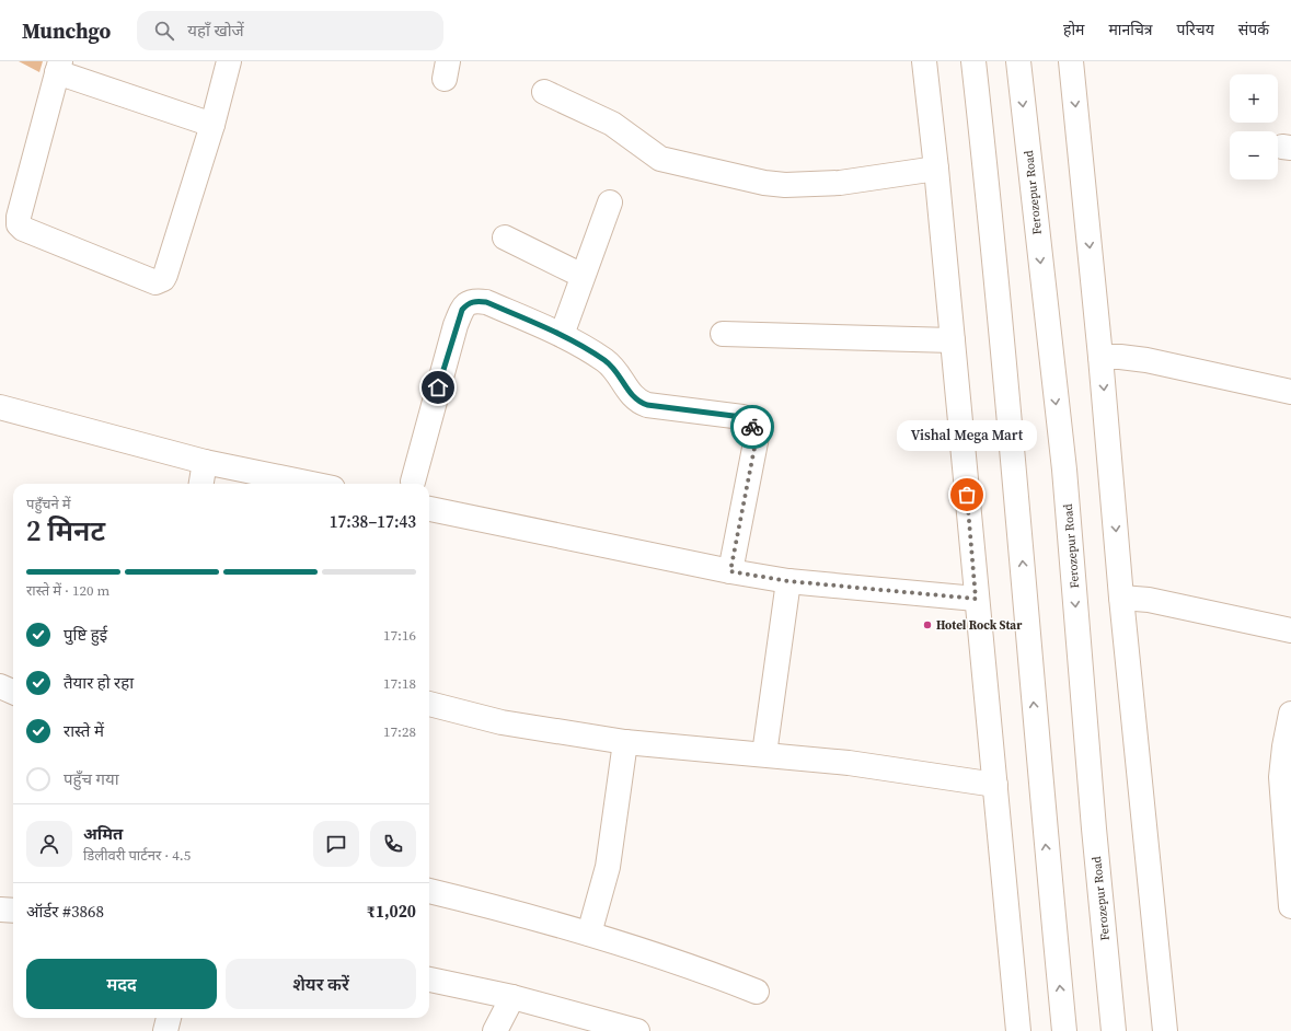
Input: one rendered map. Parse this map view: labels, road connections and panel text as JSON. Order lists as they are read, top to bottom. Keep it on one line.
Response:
{"streets":{"main road":["Ferozepur Road"]},"places":["Vishal Mega Mart","Hotel Rock Star"],"page":{"header":"Munchgo","search":"यहाँ खोजें","nav":["होम","मानचित्र","परिचय","संपर्क"],"map_buttons":["+","−"],"bubble":"Vishal Mega Mart","heading":["2 मिनट","पहुँचने में","17:38–17:43"],"panel":["अमित","डिलीवरी पार्टनर · 4.5","ऑर्डर #3868","₹1,020"],"bar":"रास्ते में · 120 m","list":[["पुष्टि हुई","17:16"],["तैयार हो रहा","17:18"],["रास्ते में","17:28"],"पहुँच गया"],"buttons":["मदद","शेयर करें"]}}
